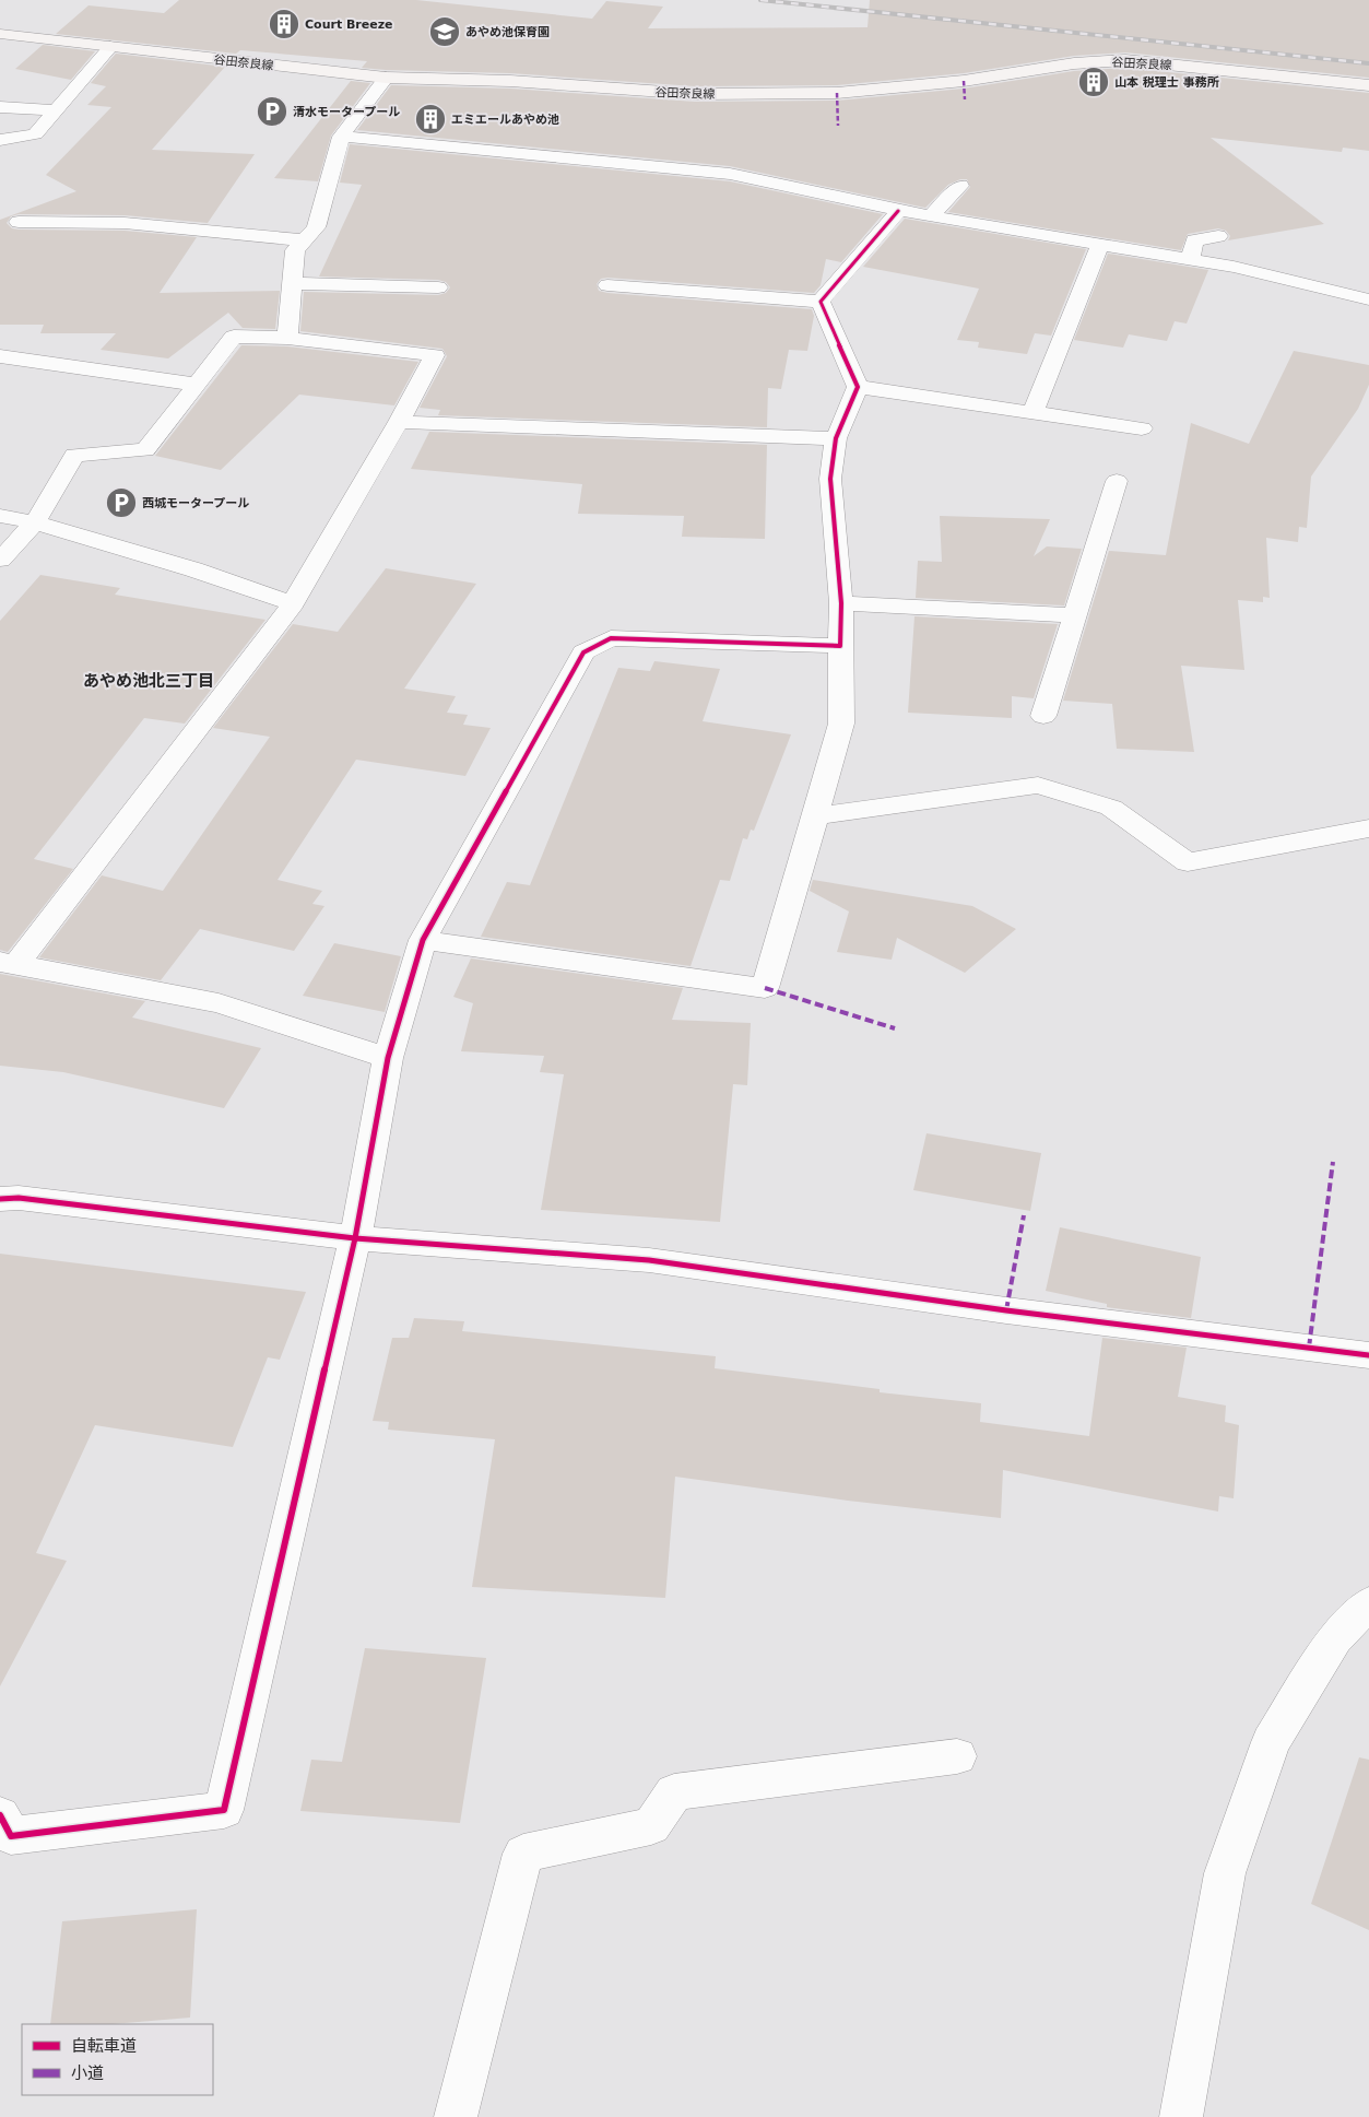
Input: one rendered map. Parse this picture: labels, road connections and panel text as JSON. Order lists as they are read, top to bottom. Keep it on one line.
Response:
{"streets":{"main road":["谷田奈良線"]},"districts":["あやめ池北三丁目"],"places":{"building":["Court Breeze","山本 税理士 事務所","エミエールあやめ池"],"school or university":["あやめ池保育園"],"parking":["清水モータープール","西城モータープール"]},"legend":["自転車道","小道"]}
